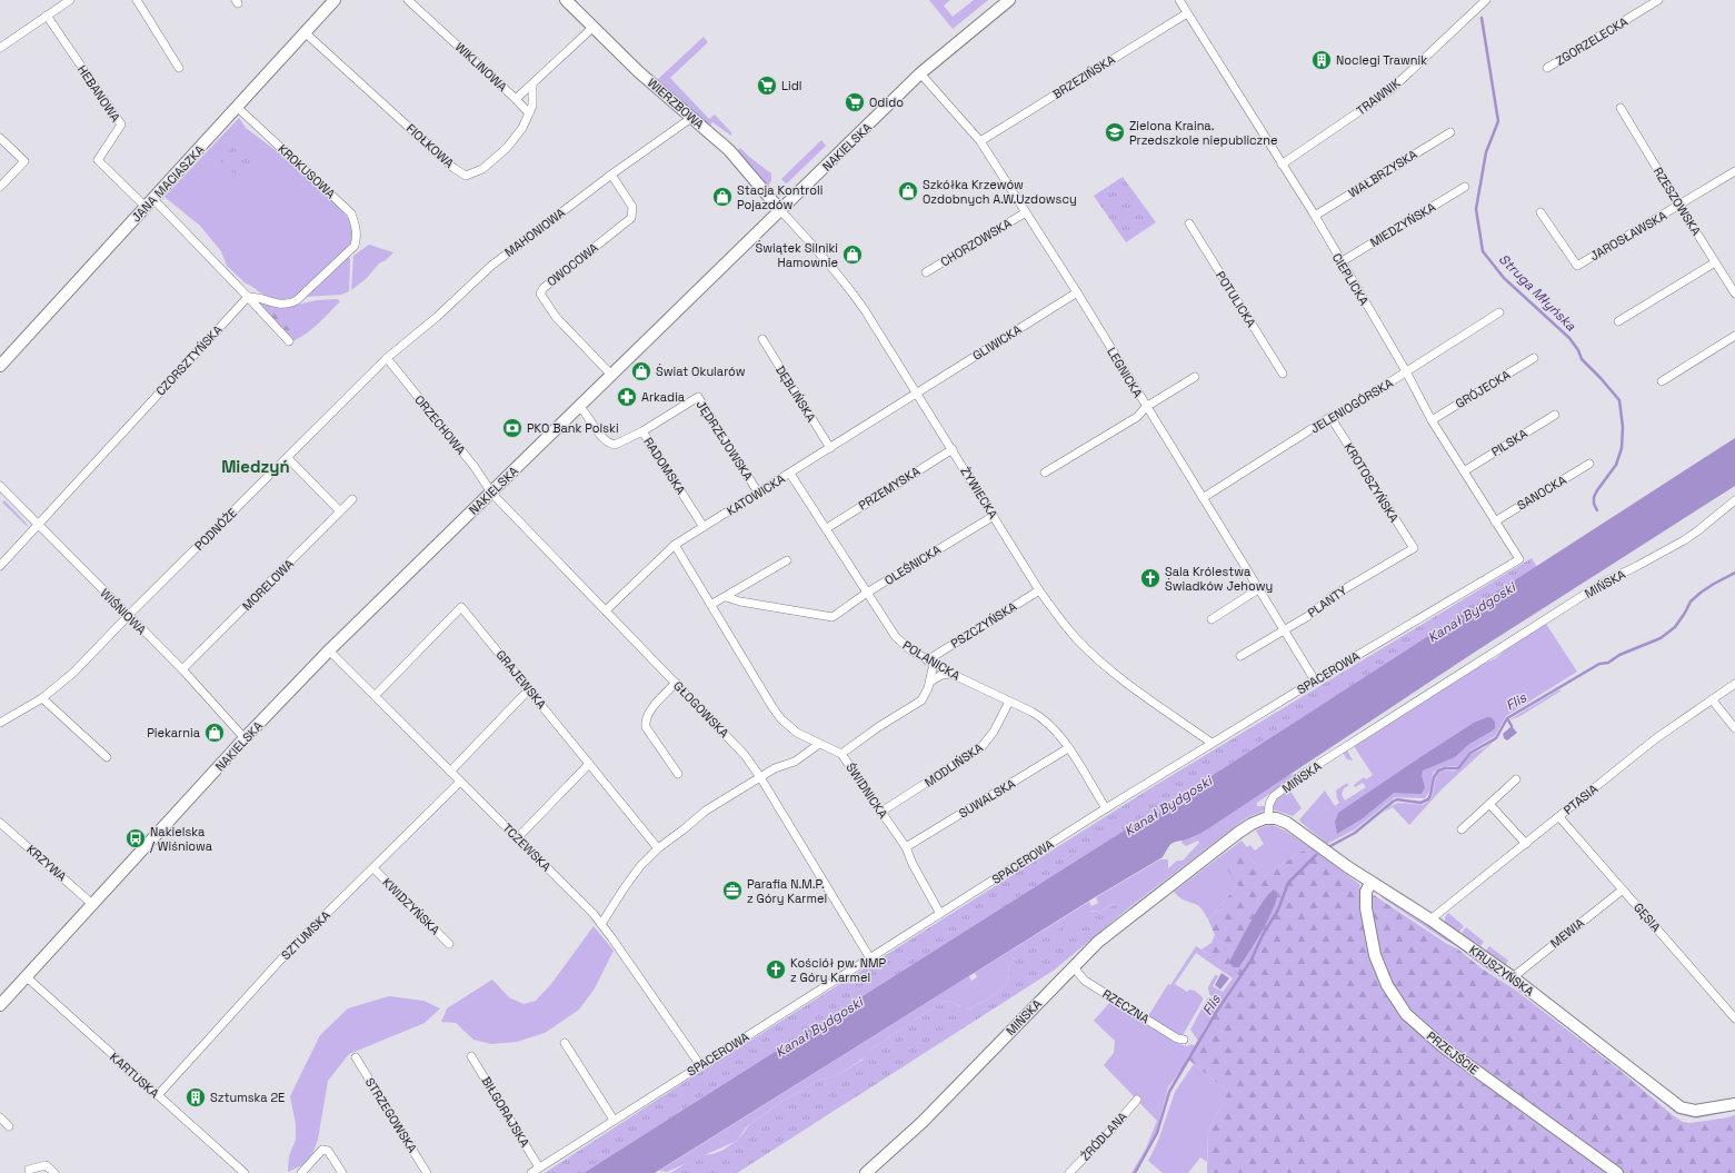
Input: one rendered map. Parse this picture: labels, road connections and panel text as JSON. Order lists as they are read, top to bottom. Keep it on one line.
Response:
{"streets":{"street":["ZGORZELECKA","WIKLINOWA","BRZEZIŃSKA","HEBANOWA","TRAWNIK","WIERZBOWA","FIOŁKOWA","NAKIELSKA","KROKUSOWA","WAŁBRZYSKA","JANA MACIASZKA","RZESZOWSKA","MIEDZYŃSKA","MAHONIOWA","JAROSŁAWSKA","CHORZOWSKA","OWOCOWA","CIEPLICKA","POTULICKA","GLIWICKA","CZORSZTYŃSKA","LEGNICKA","GRÓJECKA","DĘBLIŃSKA","JELENIOGÓRSKA","ORZECHOWA","JĘDRZEJOWSKA","PILSKA","RADOMSKA","KROTOSZYŃSKA","PRZEMYSKA","ŻYWIECKA","SANOCKA","KATOWICKA","PODNÓŻE","OLEŚNICKA","MIŃSKA","MORELOWA","PLANTY","WIŚNIOWA","PSZCZYŃSKA","POLANICKA","SPACEROWA","GRAJEWSKA","GŁOGOWSKA","MODLIŃSKA","ŚWIDNICKA","SUWALSKA","PTASIA","TCZEWSKA","KRZYWA","KWIDZYŃSKA","GĘSIA","MEWIA","SZTUMSKA","KRUSZYŃSKA","RZECZNA","PRZEJŚCIE","KARTUSKA","BIŁGORAJSKA","STRZEGOWSKA","ŹRÓDLANA"]},"crossings":[["WIKLINOWA","WIERZBOWA"],["WIKLINOWA","FIOŁKOWA"],["BRZEZIŃSKA","CIEPLICKA"],["BRZEZIŃSKA","LEGNICKA"],["HEBANOWA","JANA MACIASZKA"],["TRAWNIK","CIEPLICKA"],["WIERZBOWA","NAKIELSKA"],["WIERZBOWA","MAHONIOWA"],["WIERZBOWA","ŻYWIECKA"],["FIOŁKOWA","JANA MACIASZKA"],["NAKIELSKA","OWOCOWA"],["NAKIELSKA","LEGNICKA"],["NAKIELSKA","ORZECHOWA"],["NAKIELSKA","RADOMSKA"],["NAKIELSKA","ŻYWIECKA"],["NAKIELSKA","WIŚNIOWA"],["NAKIELSKA","GŁOGOWSKA"],["NAKIELSKA","TCZEWSKA"],["NAKIELSKA","KRZYWA"],["NAKIELSKA","KARTUSKA"],["KROKUSOWA","JANA MACIASZKA"],["KROKUSOWA","CZORSZTYŃSKA"],["WAŁBRZYSKA","CIEPLICKA"],["RZESZOWSKA","JAROSŁAWSKA"],["MIEDZYŃSKA","CIEPLICKA"],["MAHONIOWA","OWOCOWA"],["MAHONIOWA","ORZECHOWA"],["MAHONIOWA","PODNÓŻE"],["CHORZOWSKA","LEGNICKA"],["CIEPLICKA","GRÓJECKA"],["CIEPLICKA","JELENIOGÓRSKA"],["CIEPLICKA","PILSKA"],["CIEPLICKA","SANOCKA"],["CIEPLICKA","SPACEROWA"],["GLIWICKA","LEGNICKA"],["GLIWICKA","ŻYWIECKA"],["GLIWICKA","KATOWICKA"],["CZORSZTYŃSKA","WIŚNIOWA"],["LEGNICKA","JELENIOGÓRSKA"],["LEGNICKA","PLANTY"],["LEGNICKA","SPACEROWA"],["DĘBLIŃSKA","KATOWICKA"],["JELENIOGÓRSKA","KROTOSZYŃSKA"],["ORZECHOWA","PODNÓŻE"],["ORZECHOWA","GŁOGOWSKA"],["JĘDRZEJOWSKA","RADOMSKA"],["JĘDRZEJOWSKA","KATOWICKA"],["RADOMSKA","KATOWICKA"],["KROTOSZYŃSKA","PLANTY"],["PRZEMYSKA","ŻYWIECKA"],["PRZEMYSKA","POLANICKA"],["ŻYWIECKA","KATOWICKA"],["ŻYWIECKA","OLEŚNICKA"],["ŻYWIECKA","PSZCZYŃSKA"],["ŻYWIECKA","SPACEROWA"],["KATOWICKA","POLANICKA"],["KATOWICKA","GŁOGOWSKA"],["KATOWICKA","ŚWIDNICKA"],["PODNÓŻE","WIŚNIOWA"],["OLEŚNICKA","POLANICKA"],["MIŃSKA","KRUSZYŃSKA"],["MIŃSKA","RZECZNA"],["MORELOWA","WIŚNIOWA"],["PSZCZYŃSKA","POLANICKA"],["POLANICKA","SPACEROWA"],["POLANICKA","MODLIŃSKA"],["POLANICKA","SUWALSKA"],["SPACEROWA","GŁOGOWSKA"],["SPACEROWA","ŚWIDNICKA"],["SPACEROWA","TCZEWSKA"],["SPACEROWA","BIŁGORAJSKA"],["GRAJEWSKA","TCZEWSKA"],["MODLIŃSKA","ŚWIDNICKA"],["ŚWIDNICKA","SUWALSKA"],["PTASIA","GĘSIA"],["PTASIA","KRUSZYŃSKA"],["TCZEWSKA","SZTUMSKA"],["KWIDZYŃSKA","SZTUMSKA"],["GĘSIA","MEWIA"],["MEWIA","KRUSZYŃSKA"],["SZTUMSKA","KARTUSKA"],["KRUSZYŃSKA","PRZEJŚCIE"]],"districts":["Miedzyń"],"water":["Struga Młyńska","Kanał Bydgoski","Flis"],"places":{"building":["Noclegi Trawnik","Sztumska 2E"],"supermarket":["Lidl","Odido"],"school or university":["Zielona Kraina. Przedszkole niepubliczne"],"shop":["Szkółka Krzewów Ozdobnych A.W.Uzdowscy","Stacja Kontroli Pojazdów","Świątek Silniki Hamownie","Świat Okularów","Piekarnia"],"pharmacy":["Arkadia"],"bank":["PKO Bank Polski"],"church":["Sala Królestwa Świadków Jehowy","Kościół pw. NMP z Góry Karmel"],"bus stop":["Nakielska / Wiśniowa"],"office":["Parafia N.M.P. z Góry Karmel"]}}
